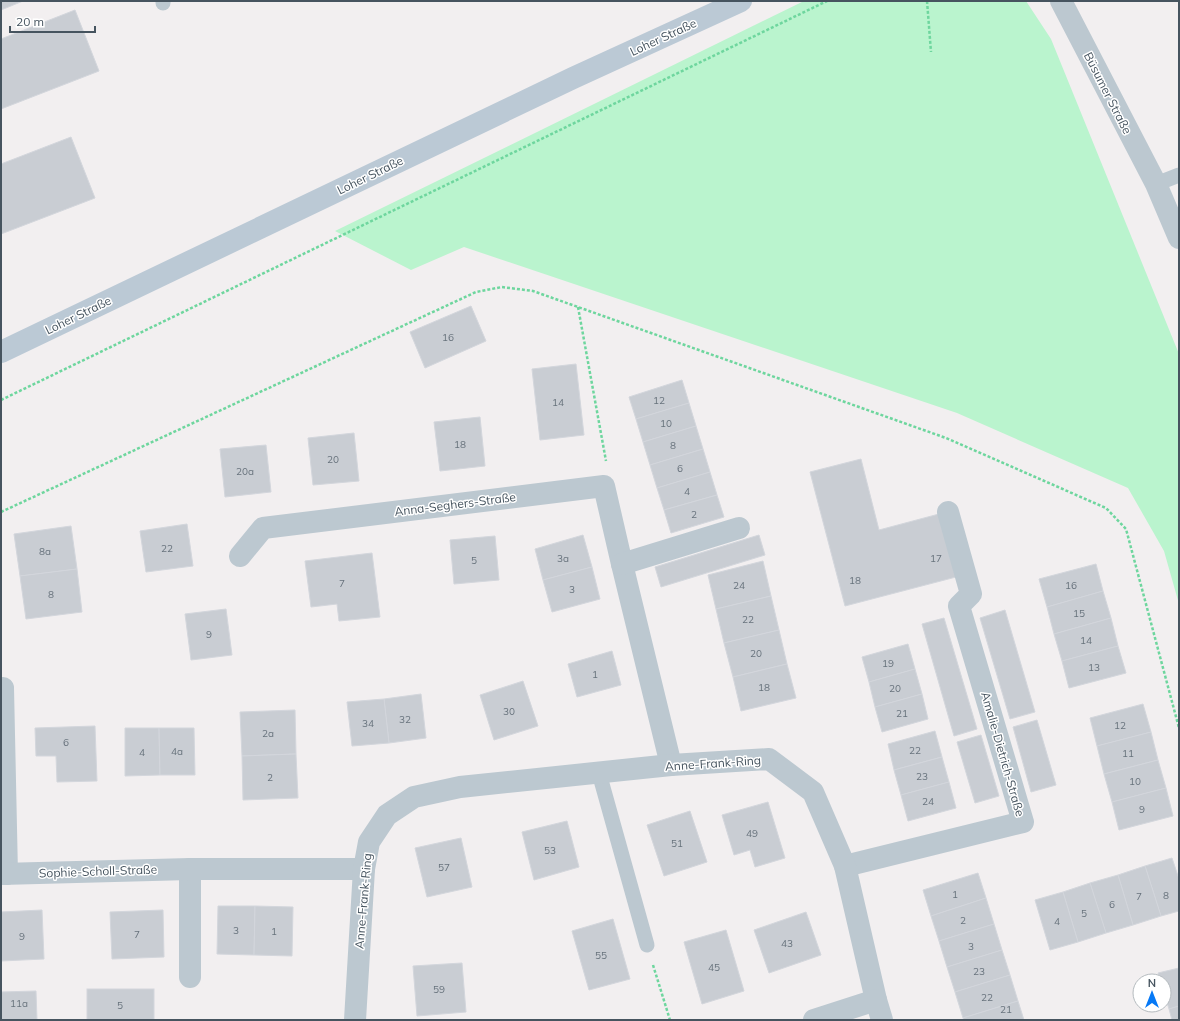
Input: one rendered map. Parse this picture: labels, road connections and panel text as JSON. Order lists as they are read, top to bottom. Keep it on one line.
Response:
{"streets":{"main road":["Loher Straße"],"street":["Büsumer Straße","Anna-Seghers-Straße","Amalie-Dietrich-Straße","Anne-Frank-Ring","Sophie-Scholl-Straße"]},"crossings":[["Amalie-Dietrich-Straße","Anne-Frank-Ring"],["Anne-Frank-Ring","Sophie-Scholl-Straße"]],"house_numbers":["16","12","14","10","18","8","20","6","20a","4","2","22","8a","3a","17","5","18","7","24","16","3","8","15","22","9","14","20","19","13","1","18","20","30","21","32","34","12","2a","6","22","4a","4","11","23","2","10","24","9","49","51","53","57","1","8","7","6","5","2","4","3","1","7","9","43","3","55","45","23","59","22","11a","5","21"],"scale_bar":"20 m","north":"top"}
